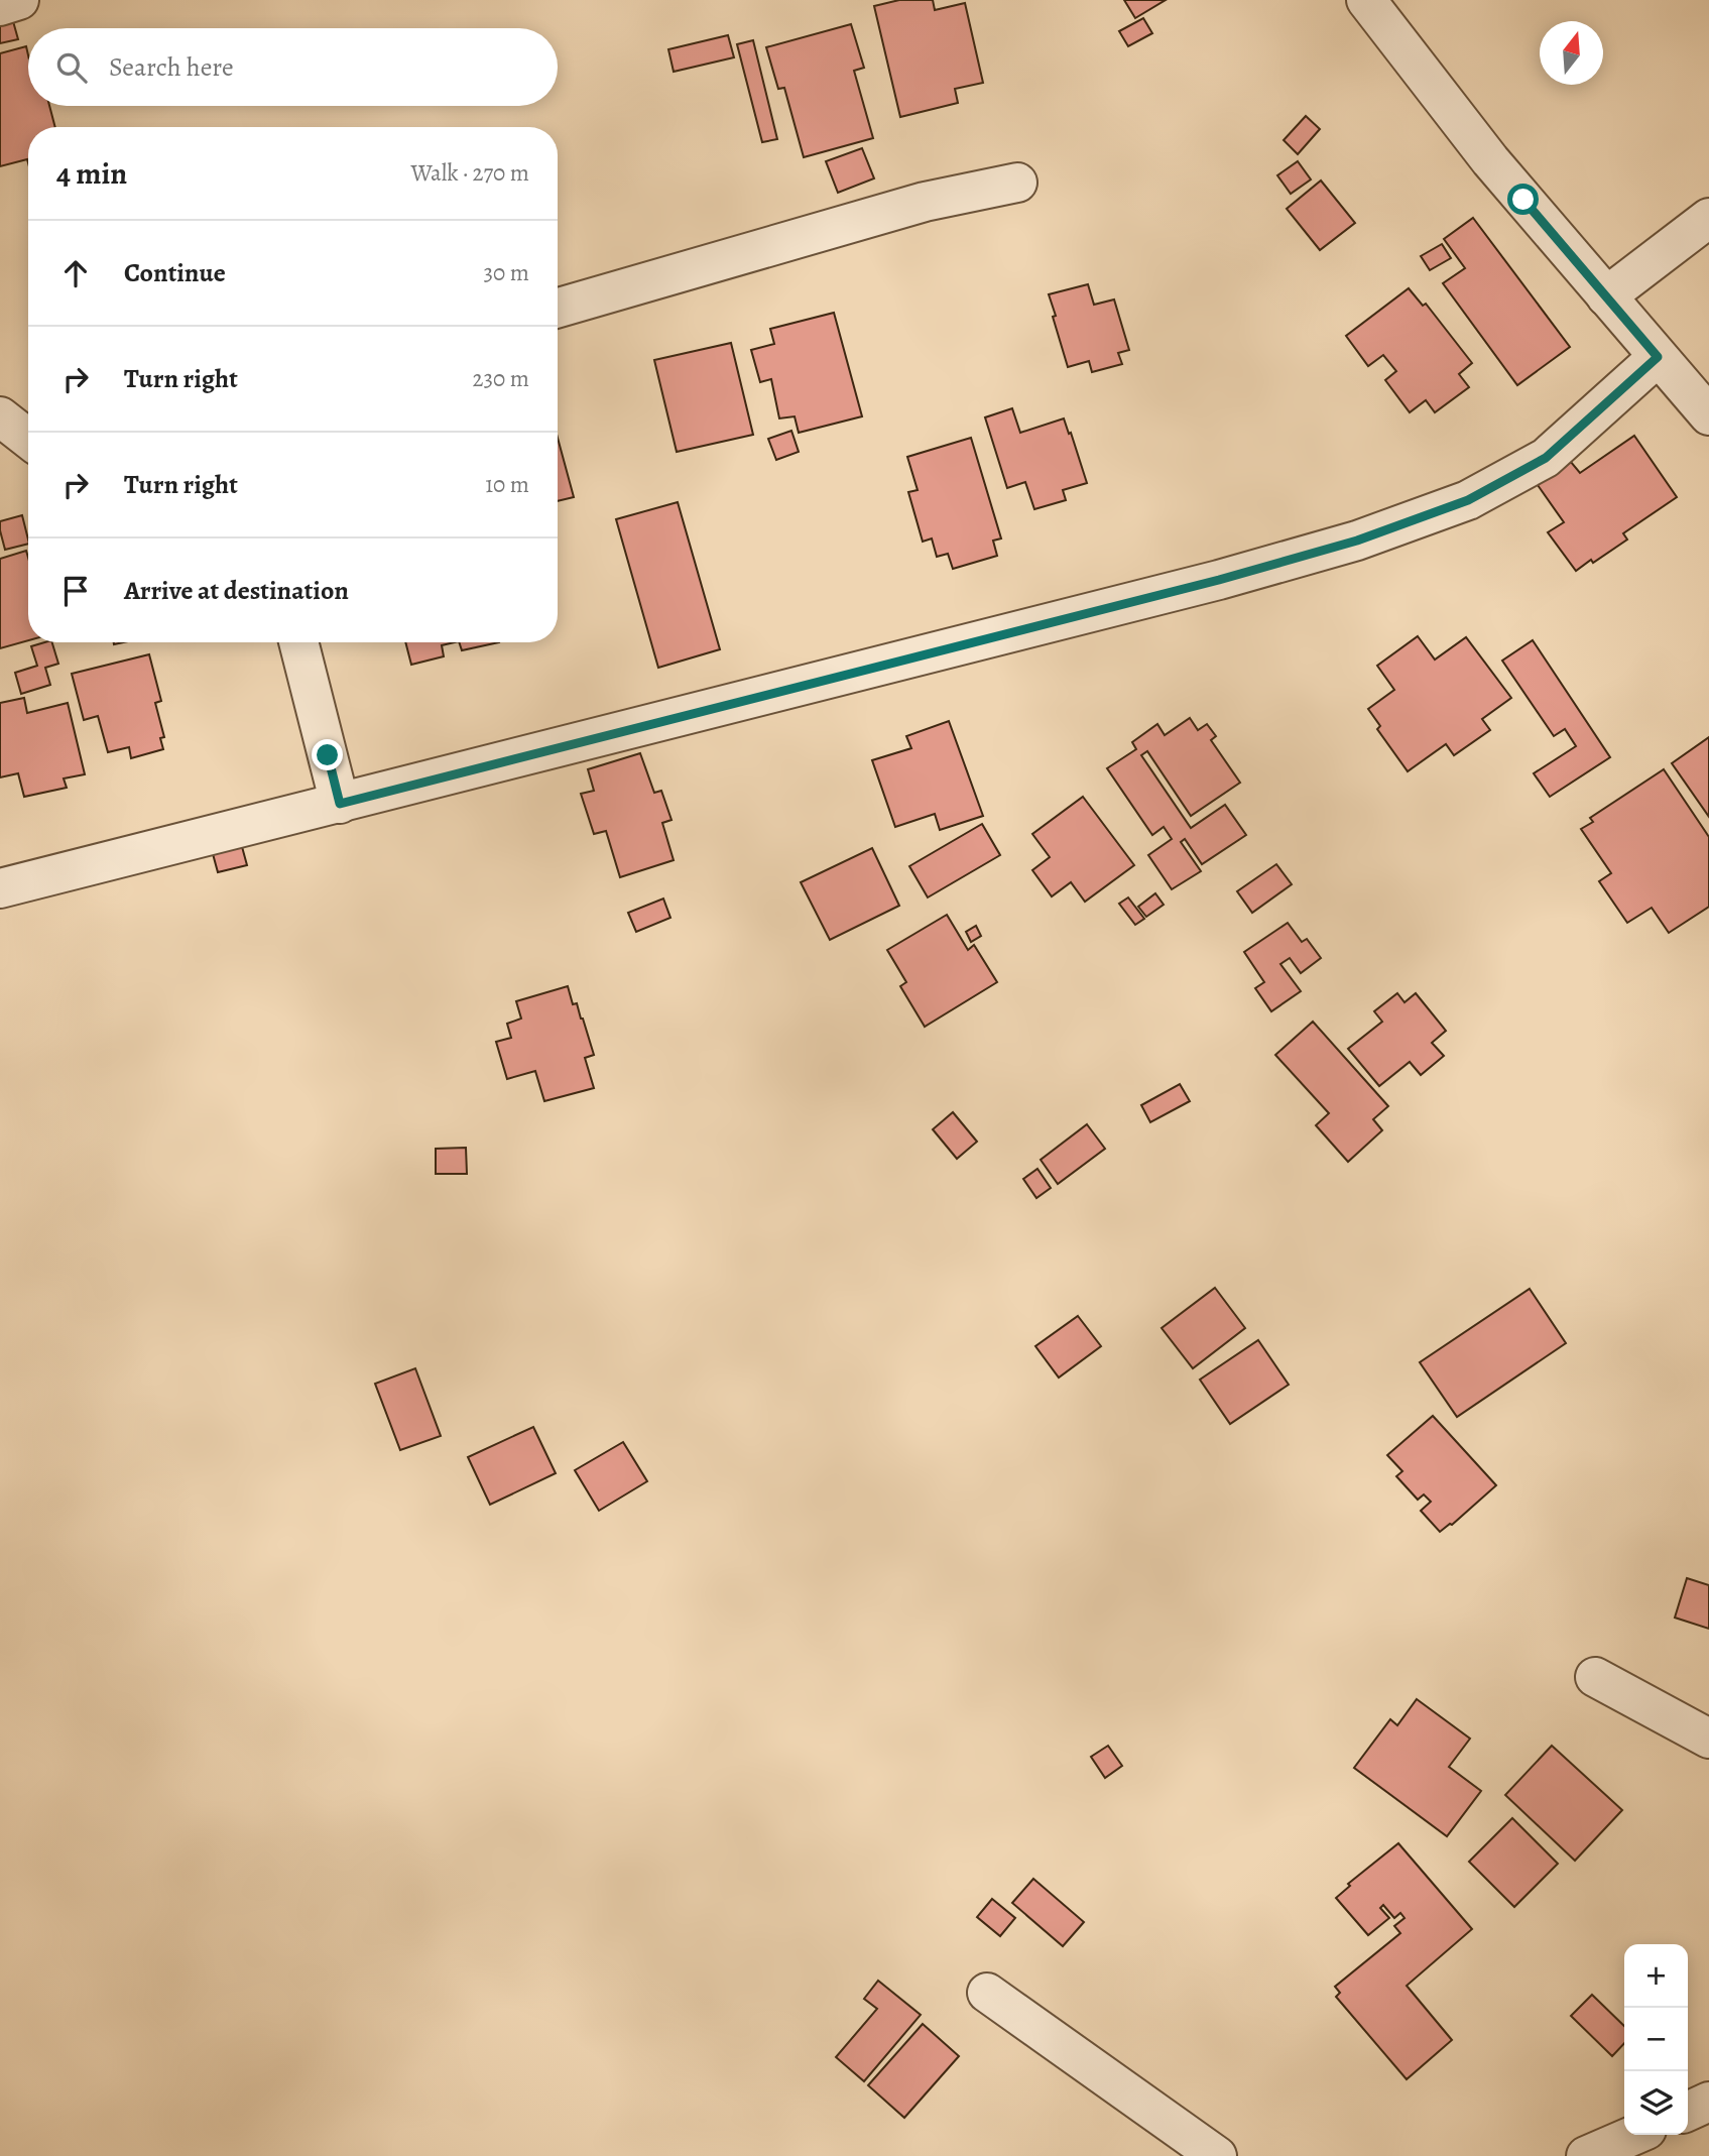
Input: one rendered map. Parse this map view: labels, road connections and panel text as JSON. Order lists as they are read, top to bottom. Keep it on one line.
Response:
{"north":"top","page":{"search":"Search here","heading":["4 min","Walk · 270 m"],"list":[["Continue","30 m"],["Turn right","230 m"],["Turn right","10 m"],"Arrive at destination"],"map_buttons":["+","−"]}}
